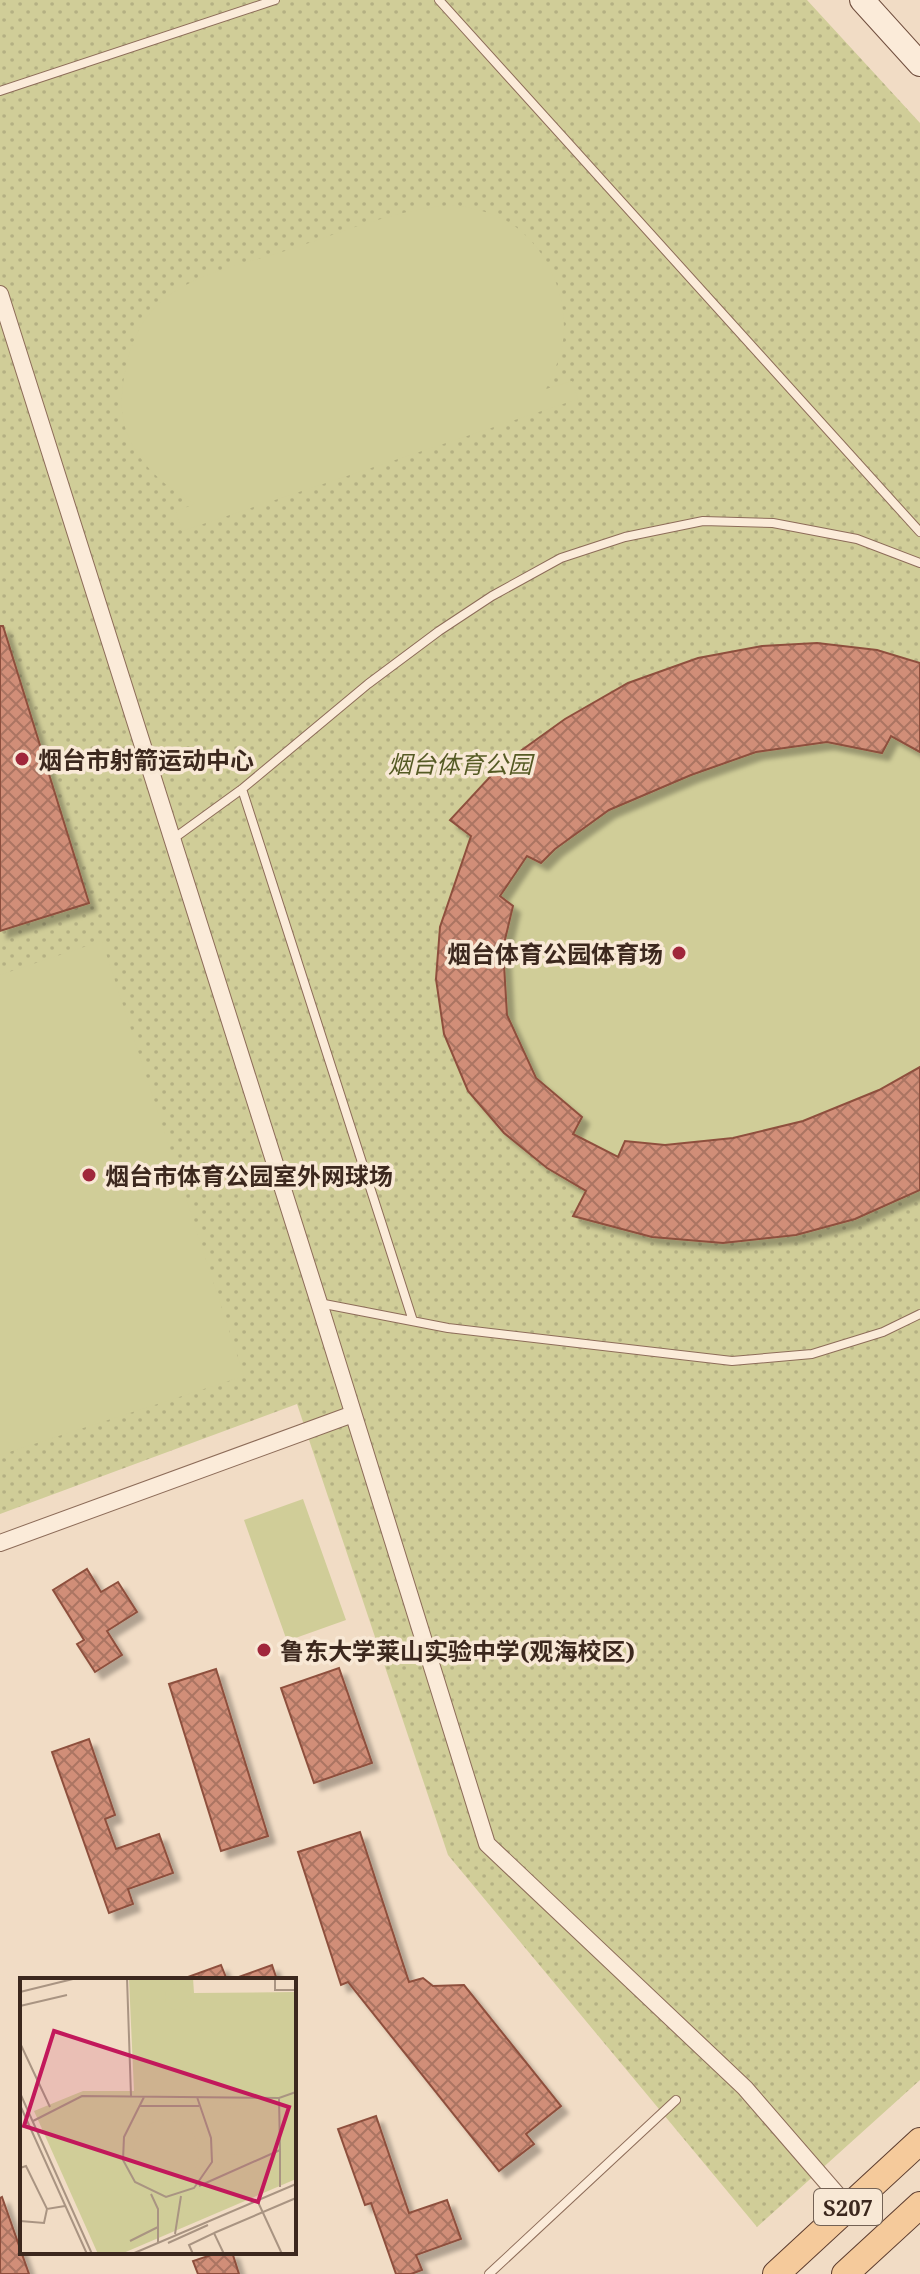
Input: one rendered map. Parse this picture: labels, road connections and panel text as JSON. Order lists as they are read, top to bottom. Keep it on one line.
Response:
{"streets":{"main road":["S207"]},"parks":["烟台体育公园"],"places":["烟台市射箭运动中心","烟台体育公园体育场","烟台市体育公园室外网球场","鲁东大学莱山实验中学(观海校区)"]}
